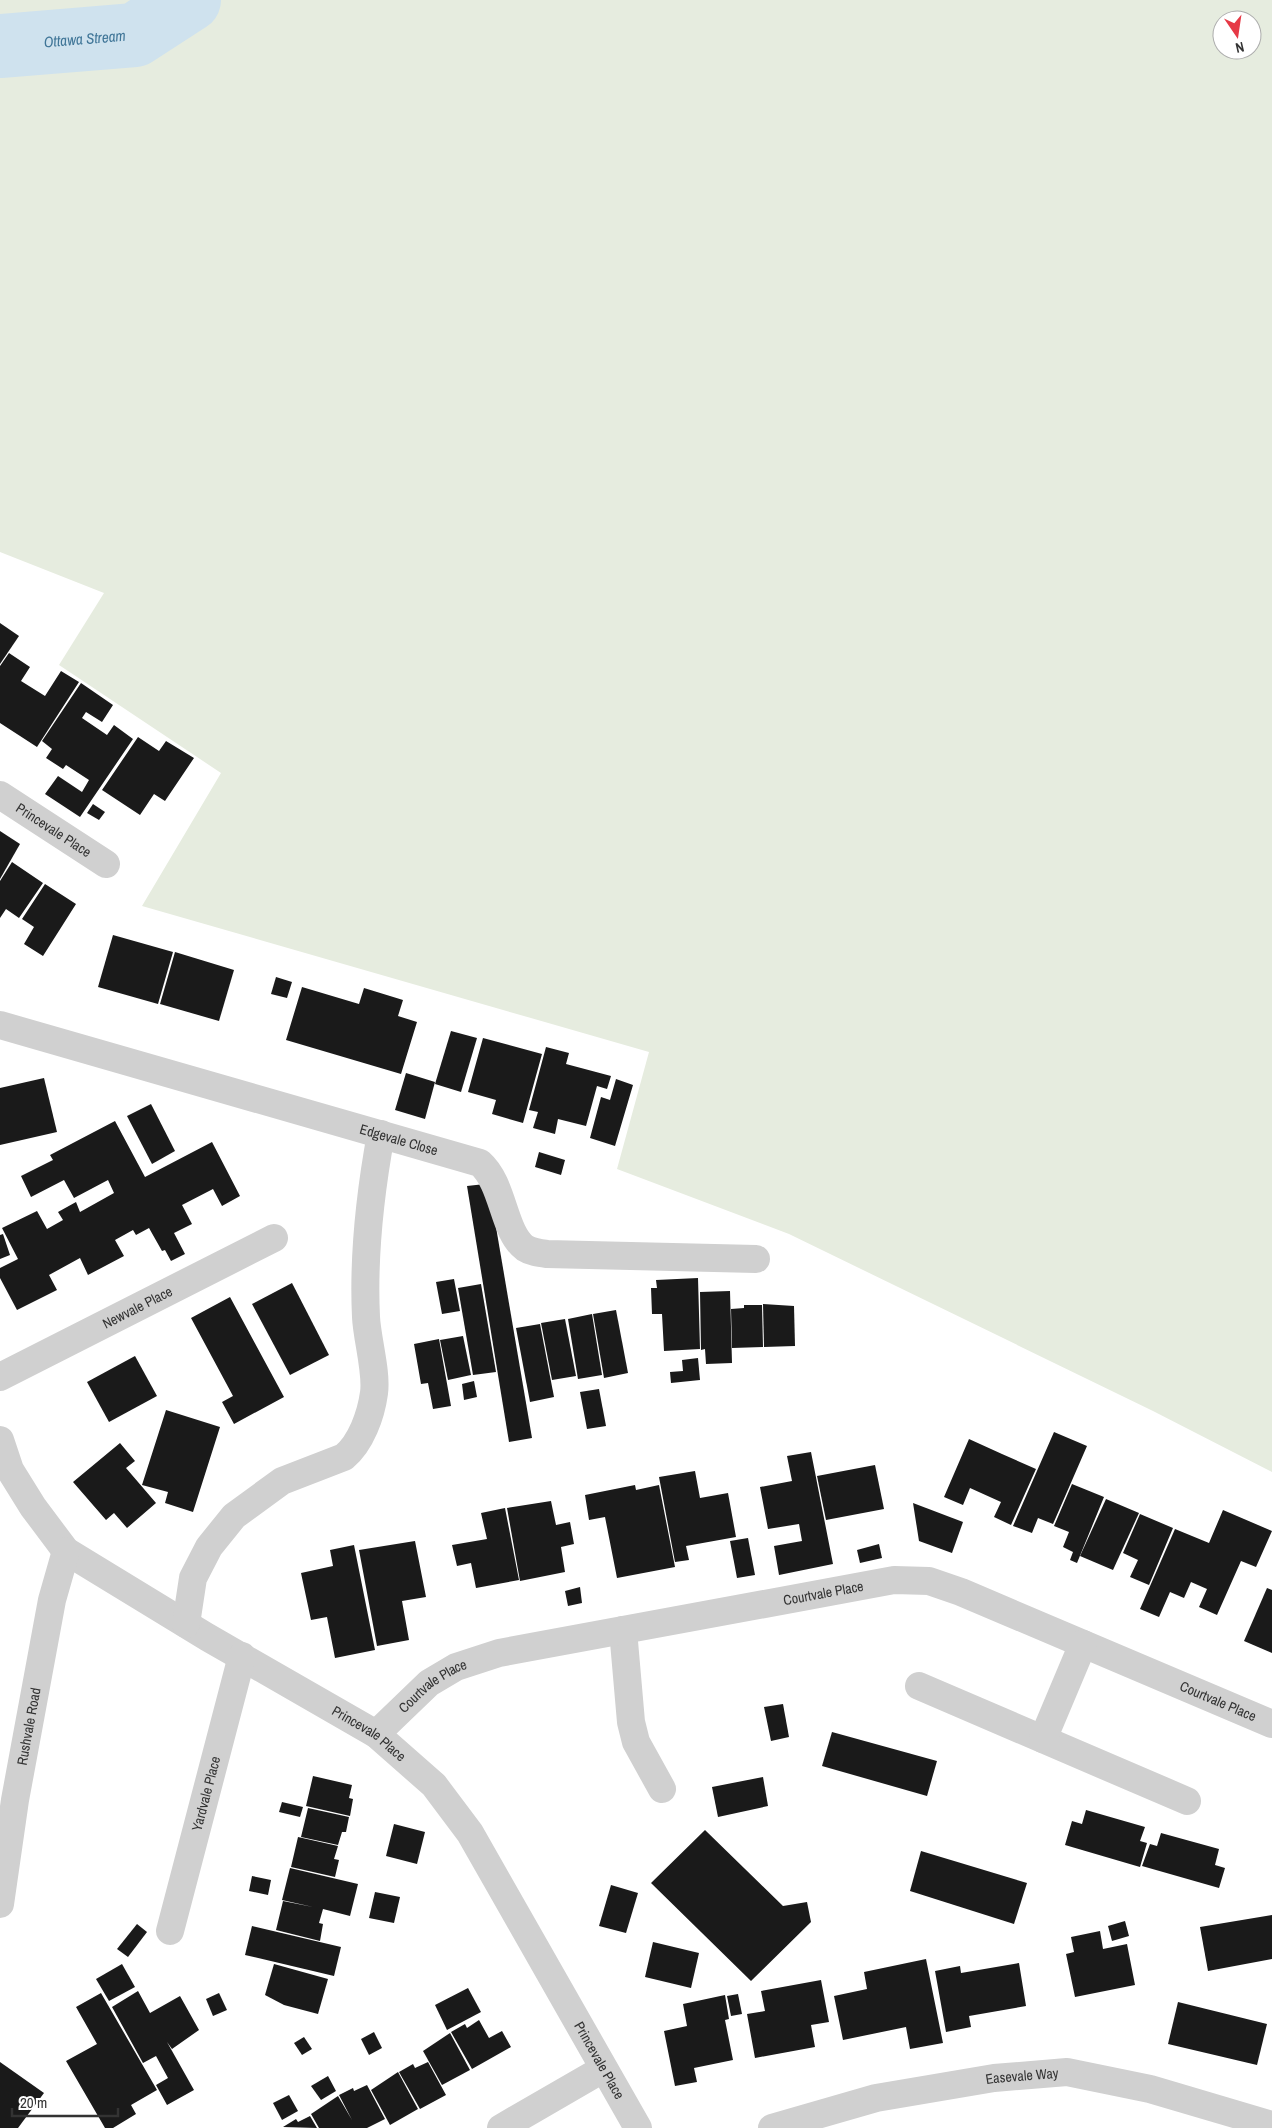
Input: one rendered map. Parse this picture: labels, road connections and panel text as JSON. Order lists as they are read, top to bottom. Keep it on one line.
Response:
{"streets":{"street":["Princevale Place","Edgevale Close","Newvale Place","Courtvale Place","Rushvale Road","Yardvale Place","Easevale Way"]},"crossings":[["Princevale Place","Courtvale Place"],["Princevale Place","Rushvale Road"],["Princevale Place","Yardvale Place"]],"water":["Ottawa Stream"],"scale_bar":"20 m","north":"bottom"}
